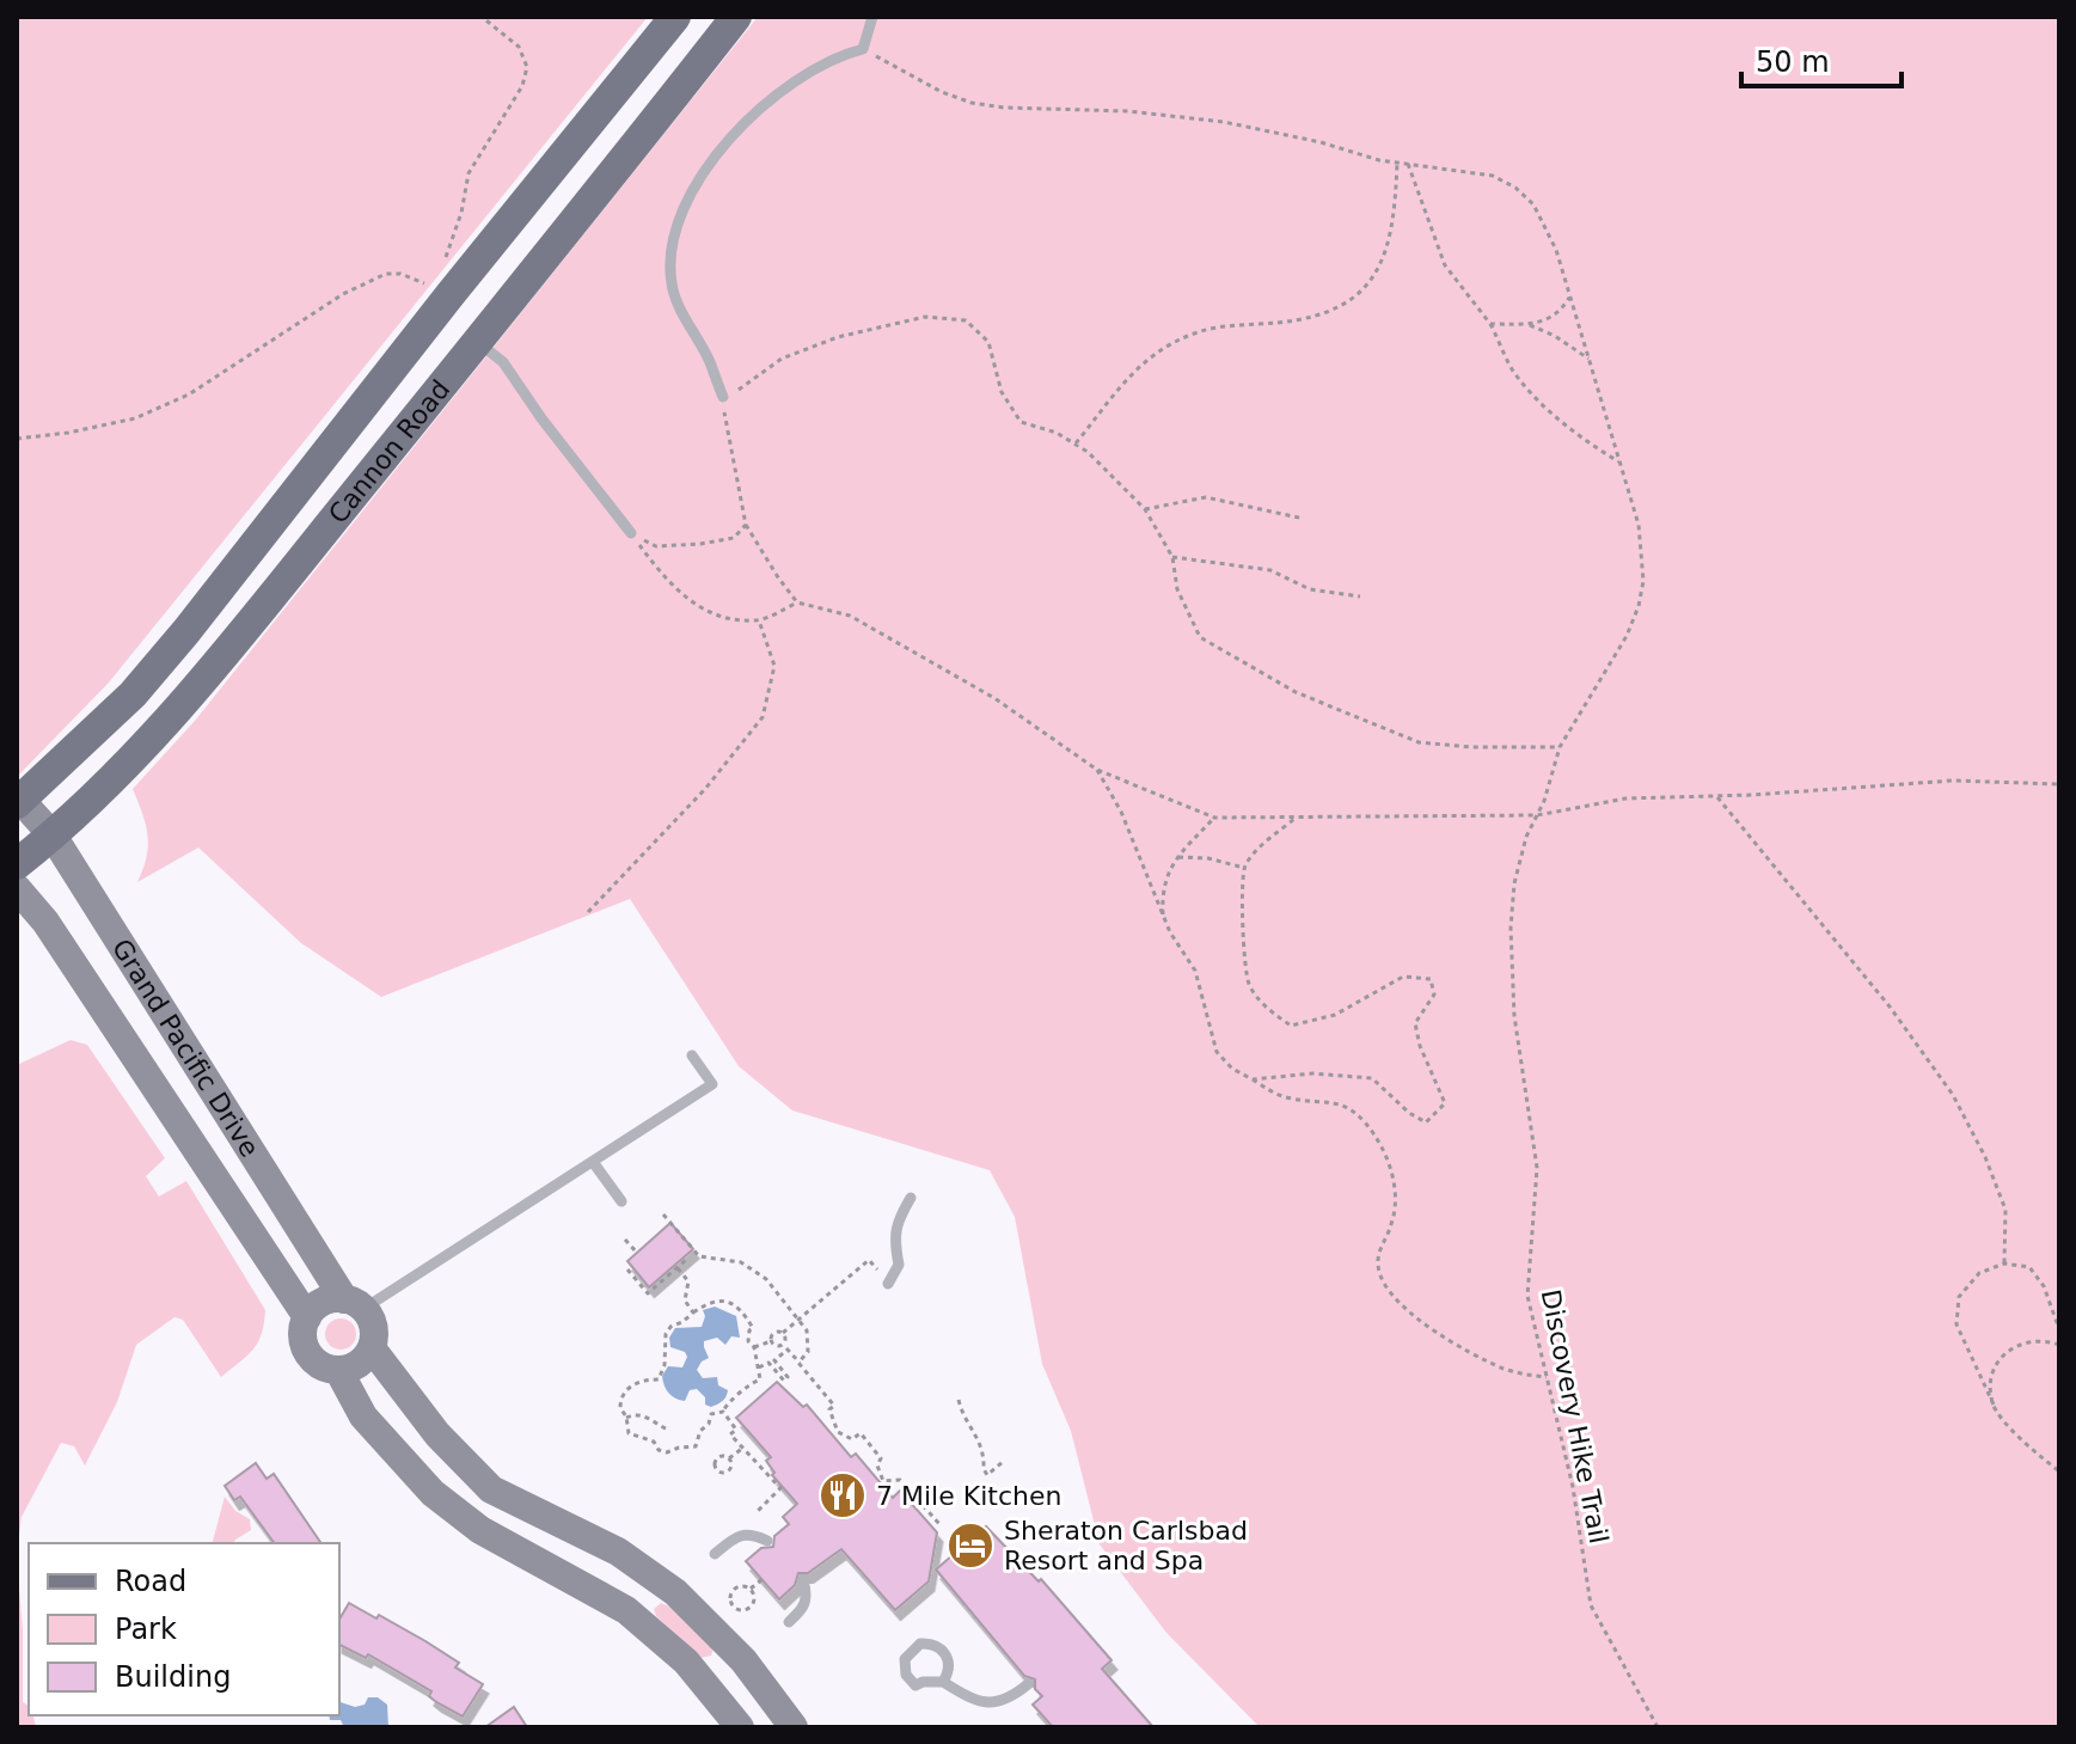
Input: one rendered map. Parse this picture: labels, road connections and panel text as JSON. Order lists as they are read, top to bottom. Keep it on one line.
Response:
{"streets":{"main road":["Cannon Road"],"street":["Grand Pacific Drive"],"path":["Discovery Hike Trail"]},"crossings":[["Cannon Road","Grand Pacific Drive"]],"places":{"restaurant":["7 Mile Kitchen"],"hotel":["Sheraton Carlsbad Resort and Spa"]},"legend":["Road","Park","Building"],"scale_bar":"50 m"}
